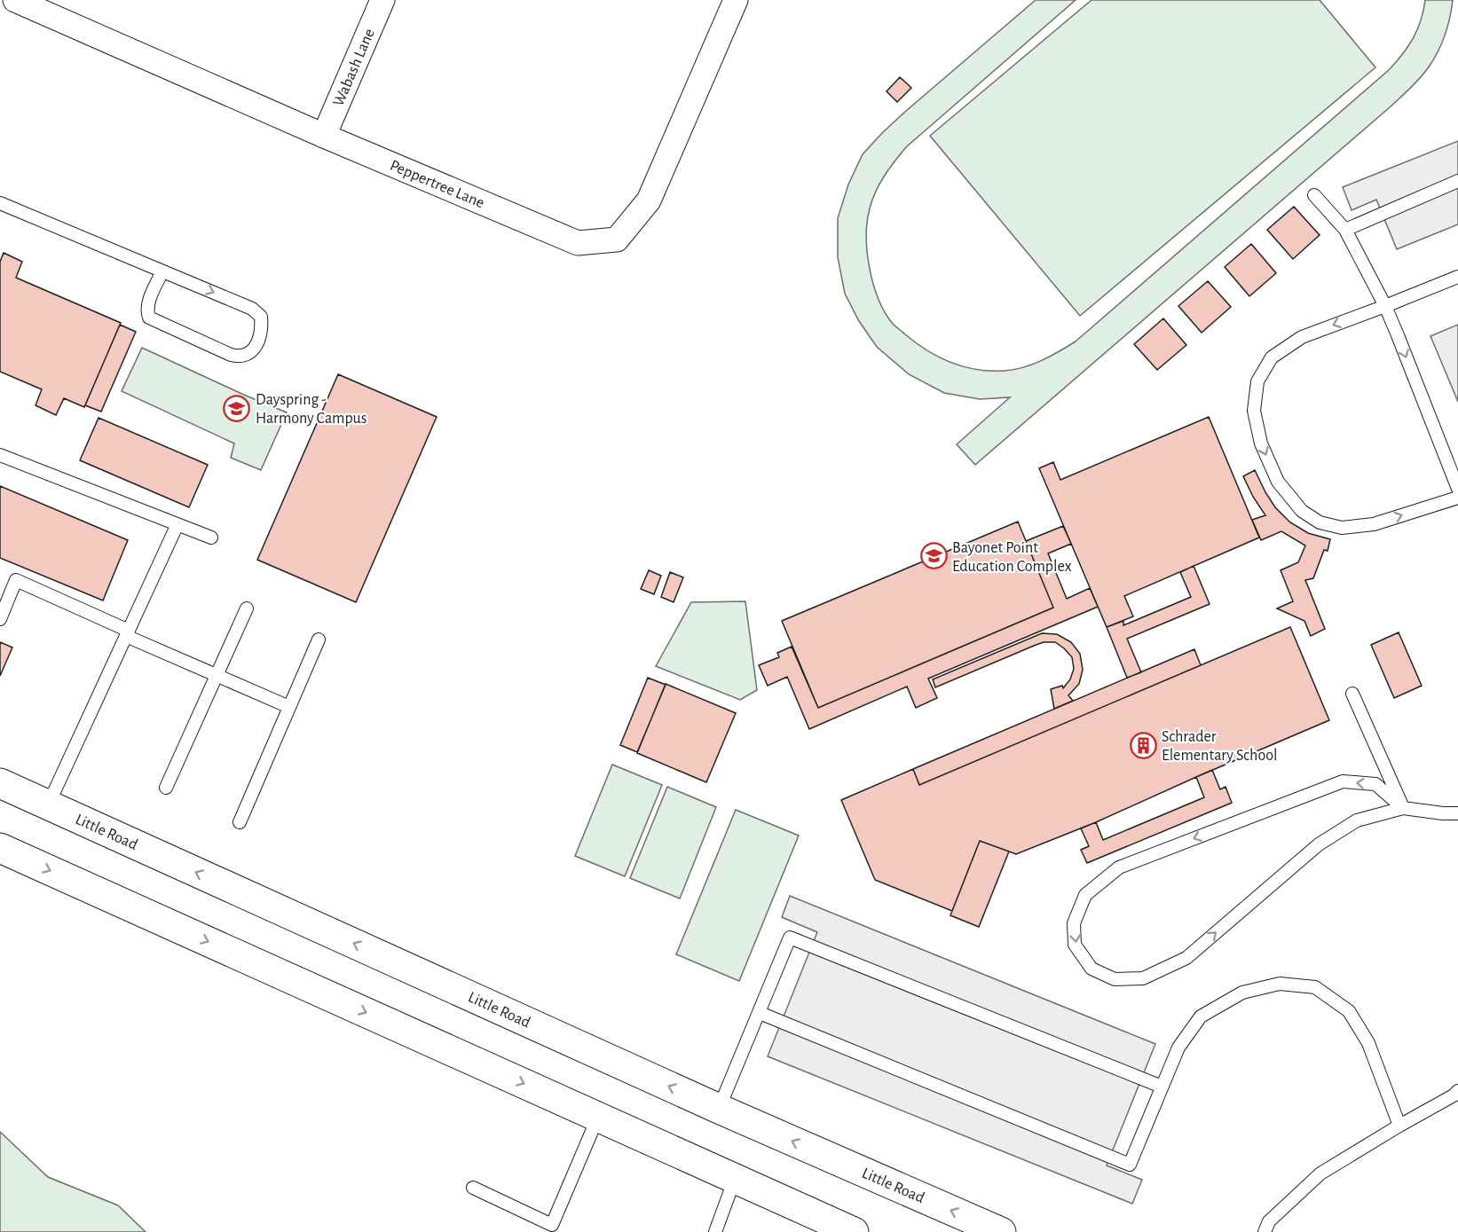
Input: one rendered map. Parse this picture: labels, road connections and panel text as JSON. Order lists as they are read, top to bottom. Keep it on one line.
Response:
{"streets":{"main road":["Little Road"],"street":["Wabash Lane","Peppertree Lane"]},"crossings":[["Wabash Lane","Peppertree Lane"]],"places":{"school or university":["Dayspring - Harmony Campus","Bayonet Point Education Complex"],"building":["Schrader Elementary School"]}}
